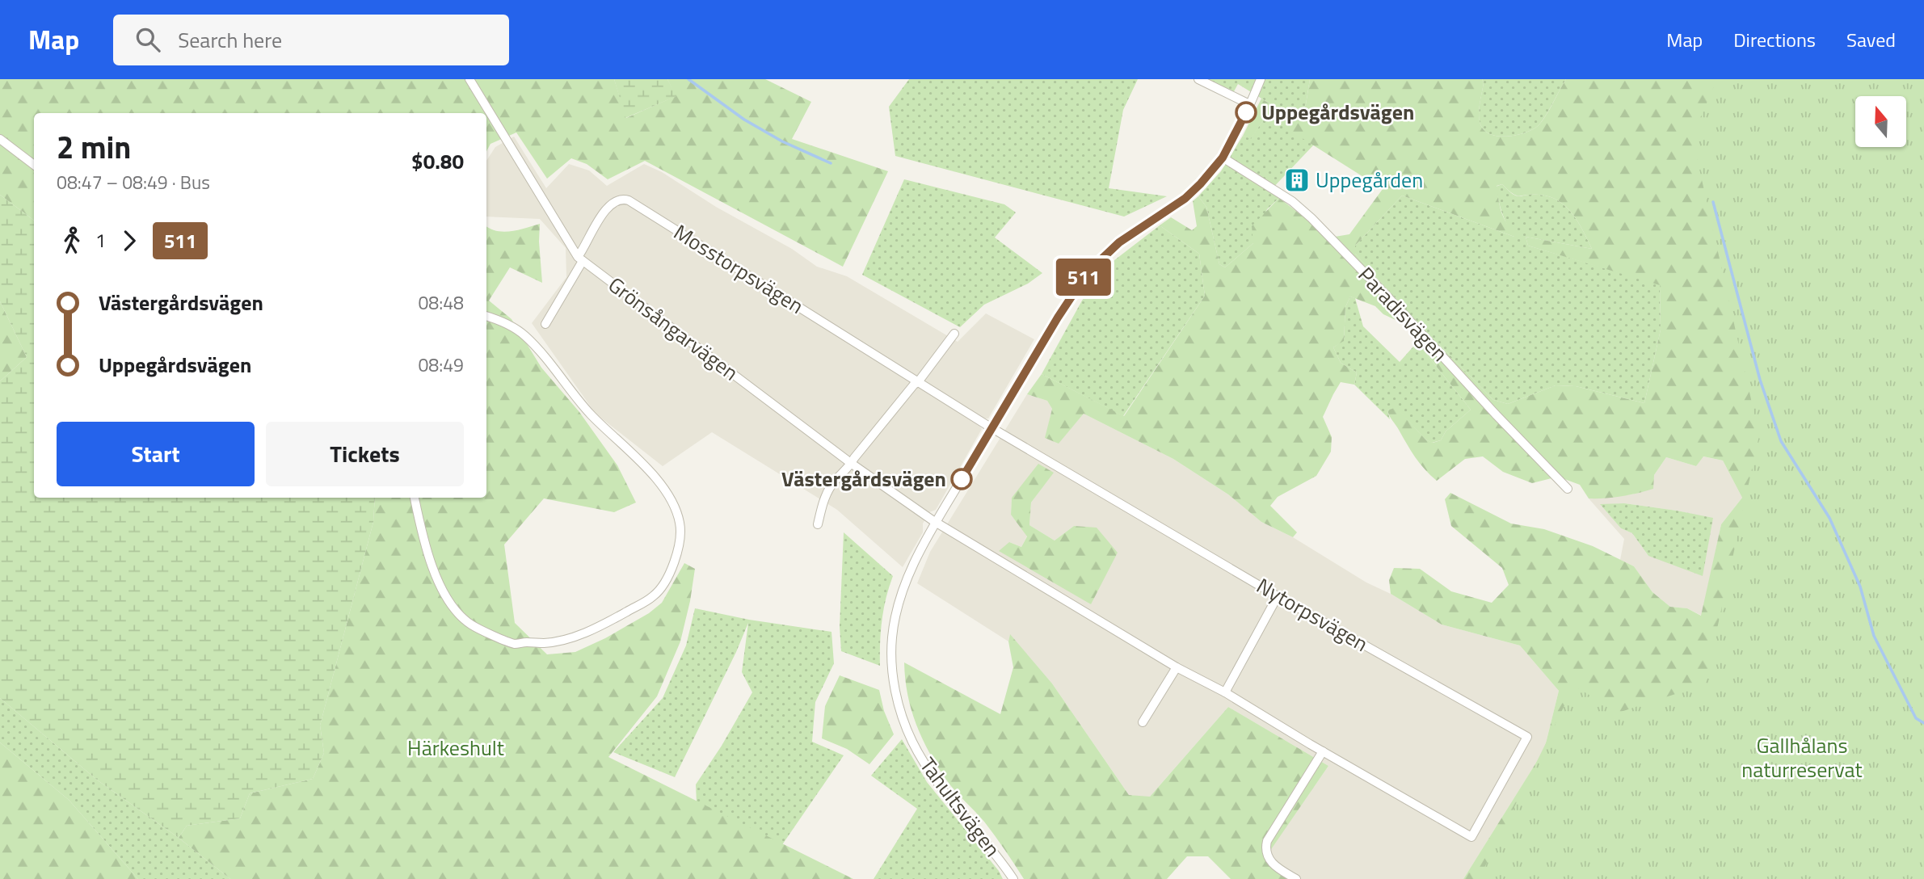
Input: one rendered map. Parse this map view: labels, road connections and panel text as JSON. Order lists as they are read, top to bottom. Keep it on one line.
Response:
{"streets":{"street":["Mosstorpsvägen","Paradisvägen","Grönsångarvägen","Nytorpsvägen","Tahultsvägen"]},"crossings":[["Mosstorpsvägen","Grönsångarvägen"],["Mosstorpsvägen","Nytorpsvägen"],["Mosstorpsvägen","Tahultsvägen"],["Paradisvägen","Tahultsvägen"],["Grönsångarvägen","Tahultsvägen"],["Nytorpsvägen","Tahultsvägen"]],"parks":["Gallhålans naturreservat","Härkeshult"],"places":{"other":["Uppegårdsvägen","Västergårdsvägen"],"building":["Uppegården"]},"lines":["bus line 511"],"north":"top","page":{"header":"Map","search":"Search here","nav":["Map","Directions","Saved"],"on_map":"511","heading":["2 min","08:47 – 08:49 · Bus","$0.80"],"legs":["1","511"],"list":[{"name":"Västergårdsvägen","value":"08:48"},{"name":"Uppegårdsvägen","value":"08:49"}],"buttons":["Start","Tickets"]}}
